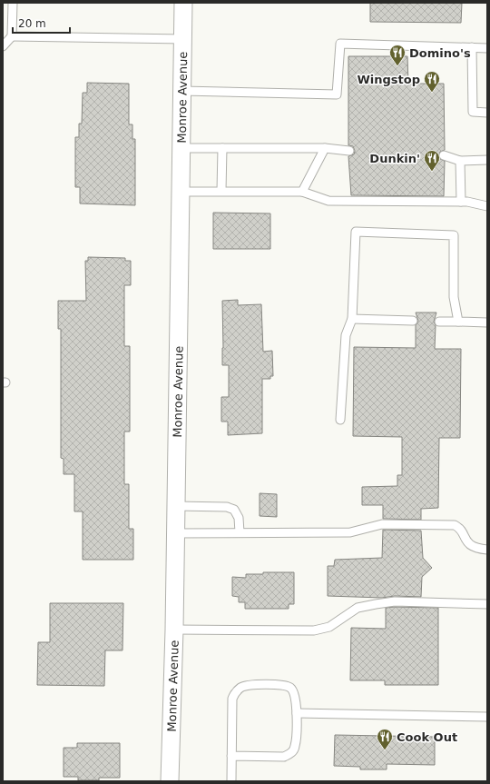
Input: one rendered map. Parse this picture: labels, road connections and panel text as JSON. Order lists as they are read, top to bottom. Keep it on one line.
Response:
{"streets":{"street":["Monroe Avenue"]},"places":{"restaurant":["Domino's","Wingstop","Dunkin'","Cook Out"]},"scale_bar":"20 m"}
